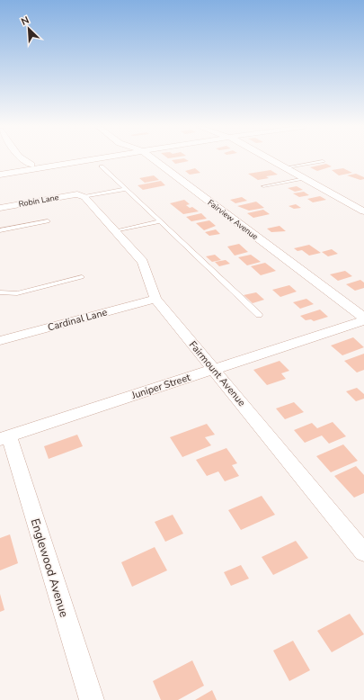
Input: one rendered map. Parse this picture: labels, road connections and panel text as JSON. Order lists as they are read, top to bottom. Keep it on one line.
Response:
{"streets":{"street":["Robin Lane","Fairview Avenue","Cardinal Lane","Fairmount Avenue","Juniper Street","Englewood Avenue"]},"crossings":[["Robin Lane","Fairmount Avenue"],["Cardinal Lane","Fairmount Avenue"],["Fairmount Avenue","Juniper Street"],["Juniper Street","Englewood Avenue"]],"north":"top left"}
